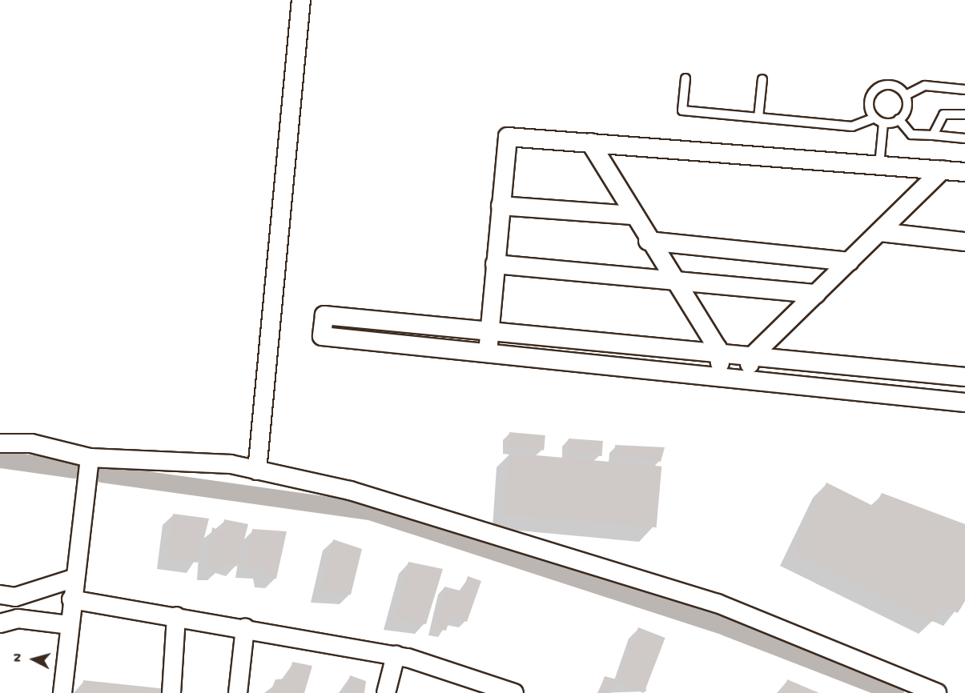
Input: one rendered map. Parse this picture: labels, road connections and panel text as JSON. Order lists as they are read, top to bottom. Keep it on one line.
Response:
{"north":"left"}
